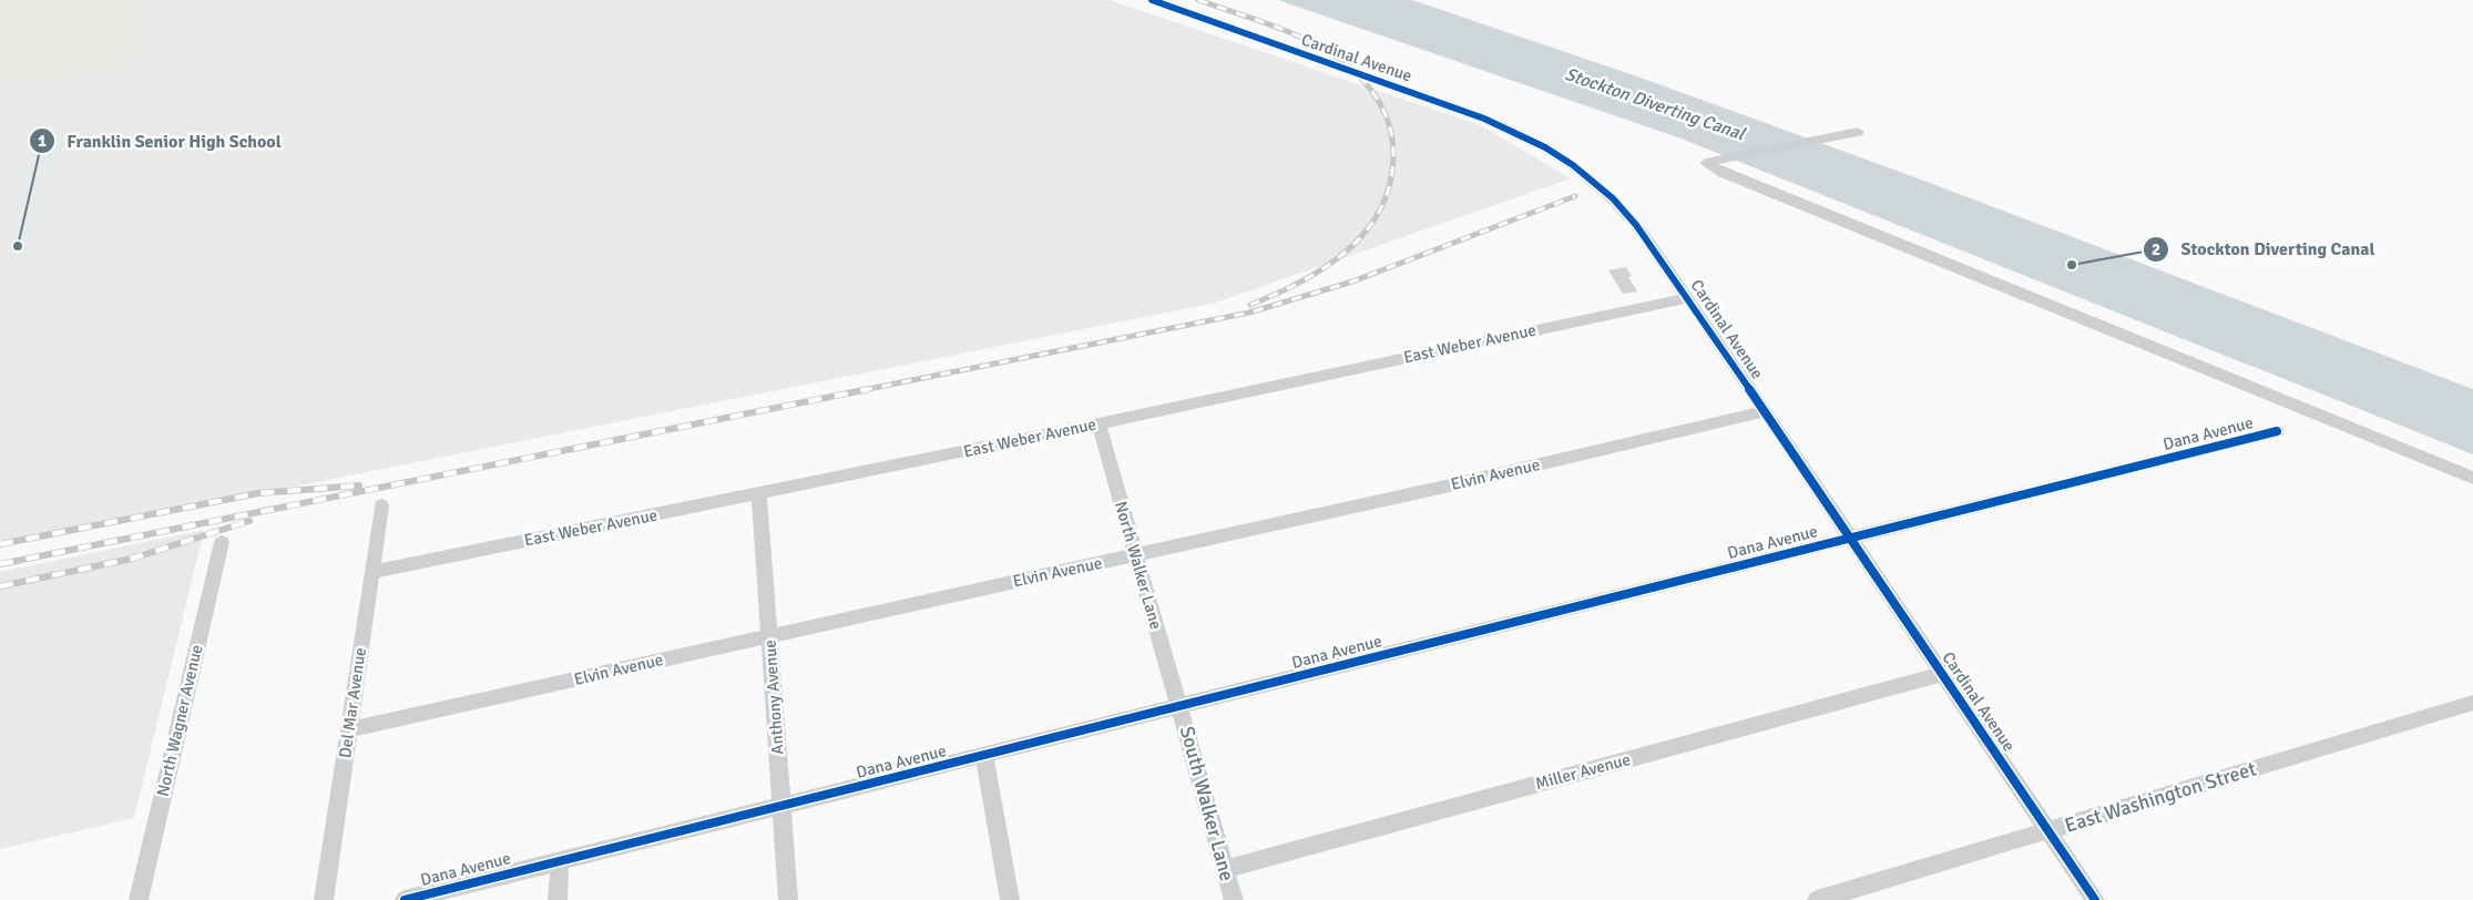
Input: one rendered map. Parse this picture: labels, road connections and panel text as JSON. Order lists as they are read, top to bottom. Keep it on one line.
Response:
{"streets":{"street":["Cardinal Avenue","East Weber Avenue","Dana Avenue","Elvin Avenue","North Walker Lane","Anthony Avenue","Del Mar Avenue","North Wagner Avenue","Miller Avenue","East Washington Street","South Walker Lane"]},"crossings":[["Cardinal Avenue","East Weber Avenue"],["Cardinal Avenue","Dana Avenue"],["Cardinal Avenue","Elvin Avenue"],["Cardinal Avenue","Miller Avenue"],["Cardinal Avenue","East Washington Street"],["East Weber Avenue","North Walker Lane"],["East Weber Avenue","Anthony Avenue"],["East Weber Avenue","Del Mar Avenue"],["Dana Avenue","North Walker Lane"],["Dana Avenue","Anthony Avenue"],["Dana Avenue","South Walker Lane"],["Elvin Avenue","North Walker Lane"],["Elvin Avenue","Anthony Avenue"],["Elvin Avenue","Del Mar Avenue"],["North Walker Lane","South Walker Lane"],["Miller Avenue","South Walker Lane"]],"water":["Stockton Diverting Canal"],"places":["Franklin Senior High School","Stockton Diverting Canal"]}
